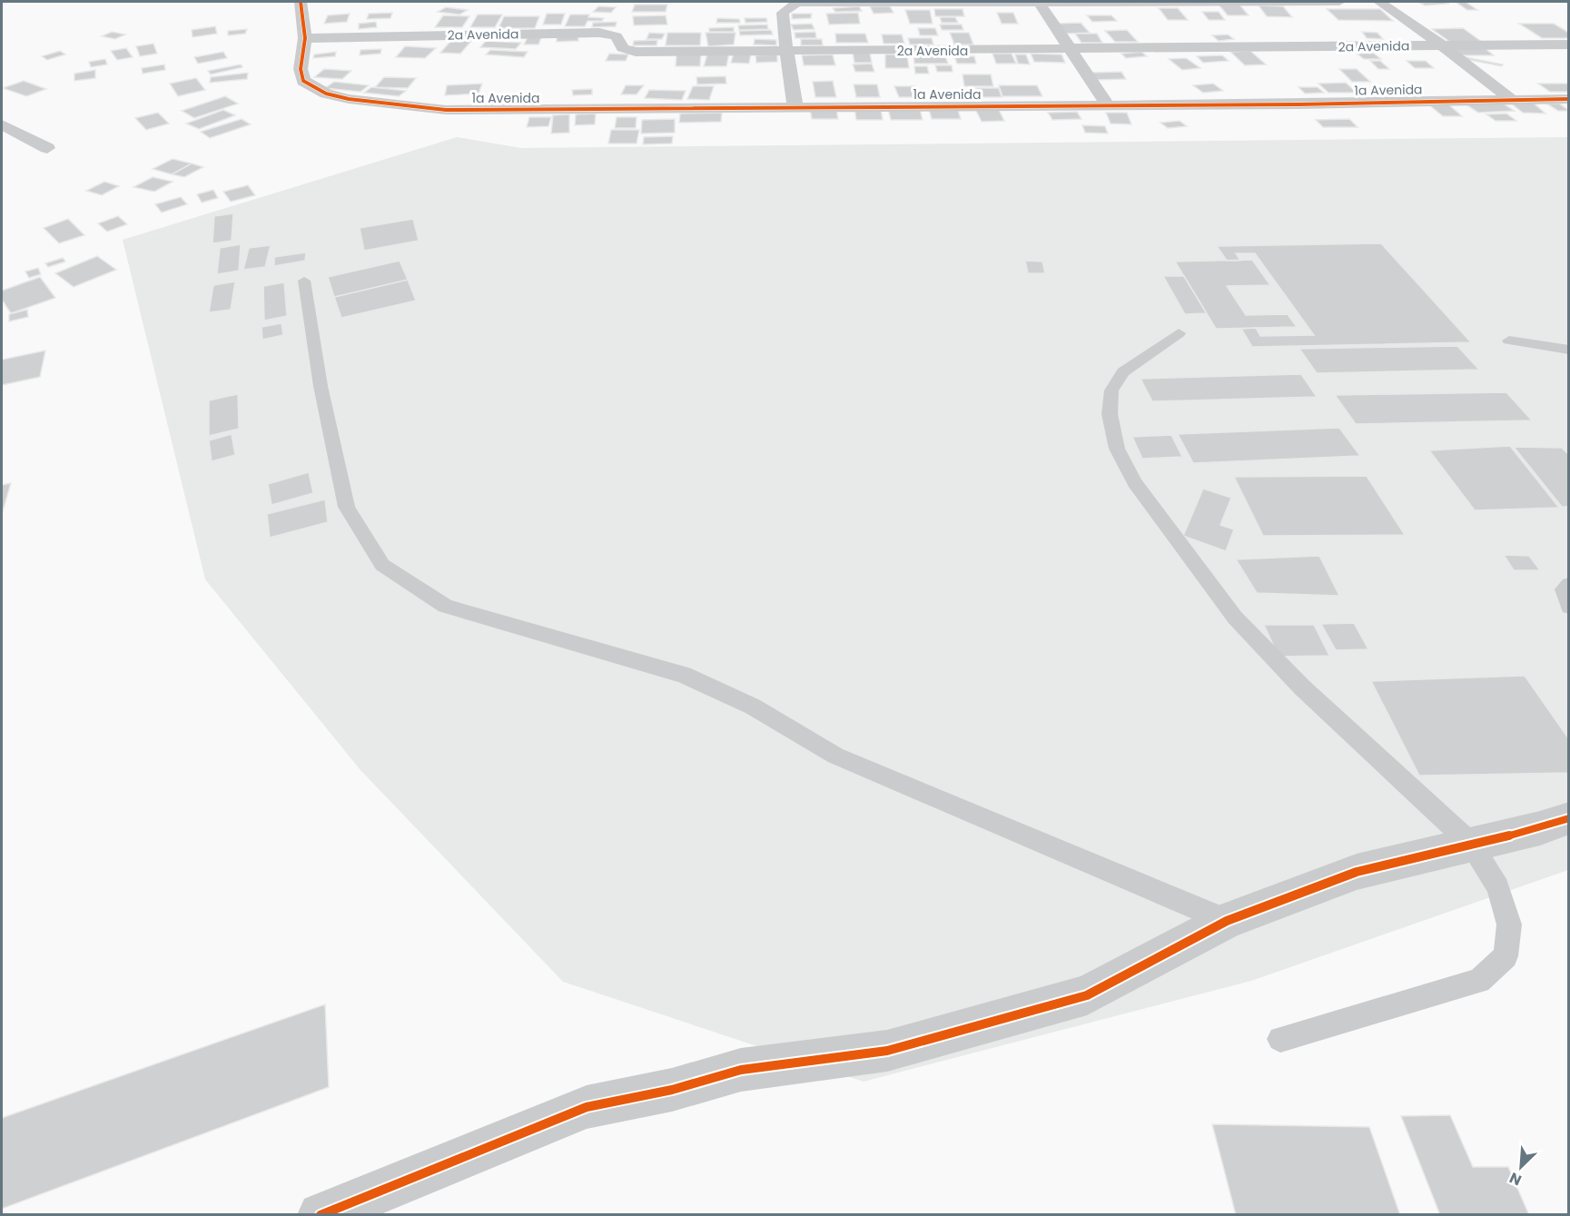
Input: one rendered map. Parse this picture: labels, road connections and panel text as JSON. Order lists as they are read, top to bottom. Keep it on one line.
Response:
{"streets":{"street":["2a Avenida","1a Avenida"]},"crossings":[["2a Avenida","1a Avenida"]],"north":"bottom left"}
